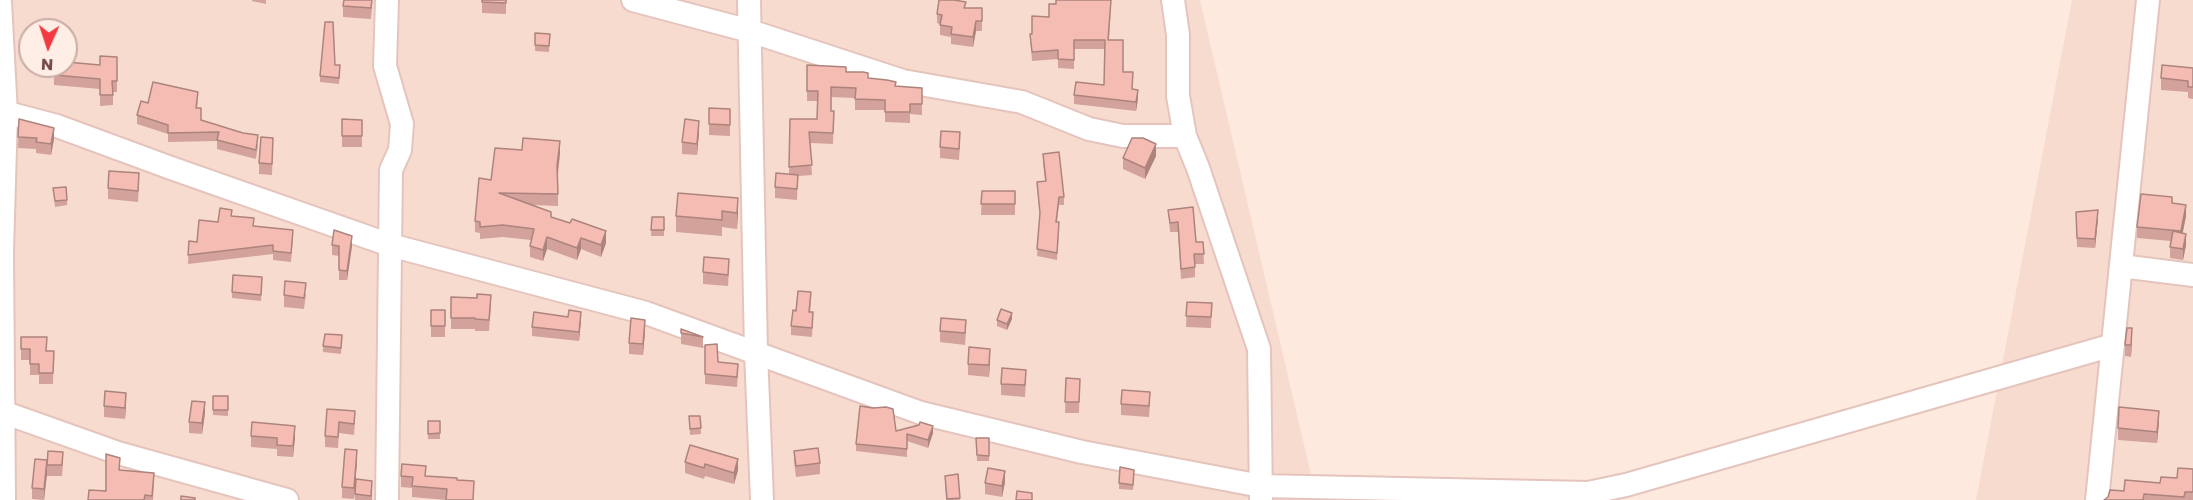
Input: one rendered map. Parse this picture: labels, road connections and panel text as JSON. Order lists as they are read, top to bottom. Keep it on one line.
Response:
{"north":"bottom"}
